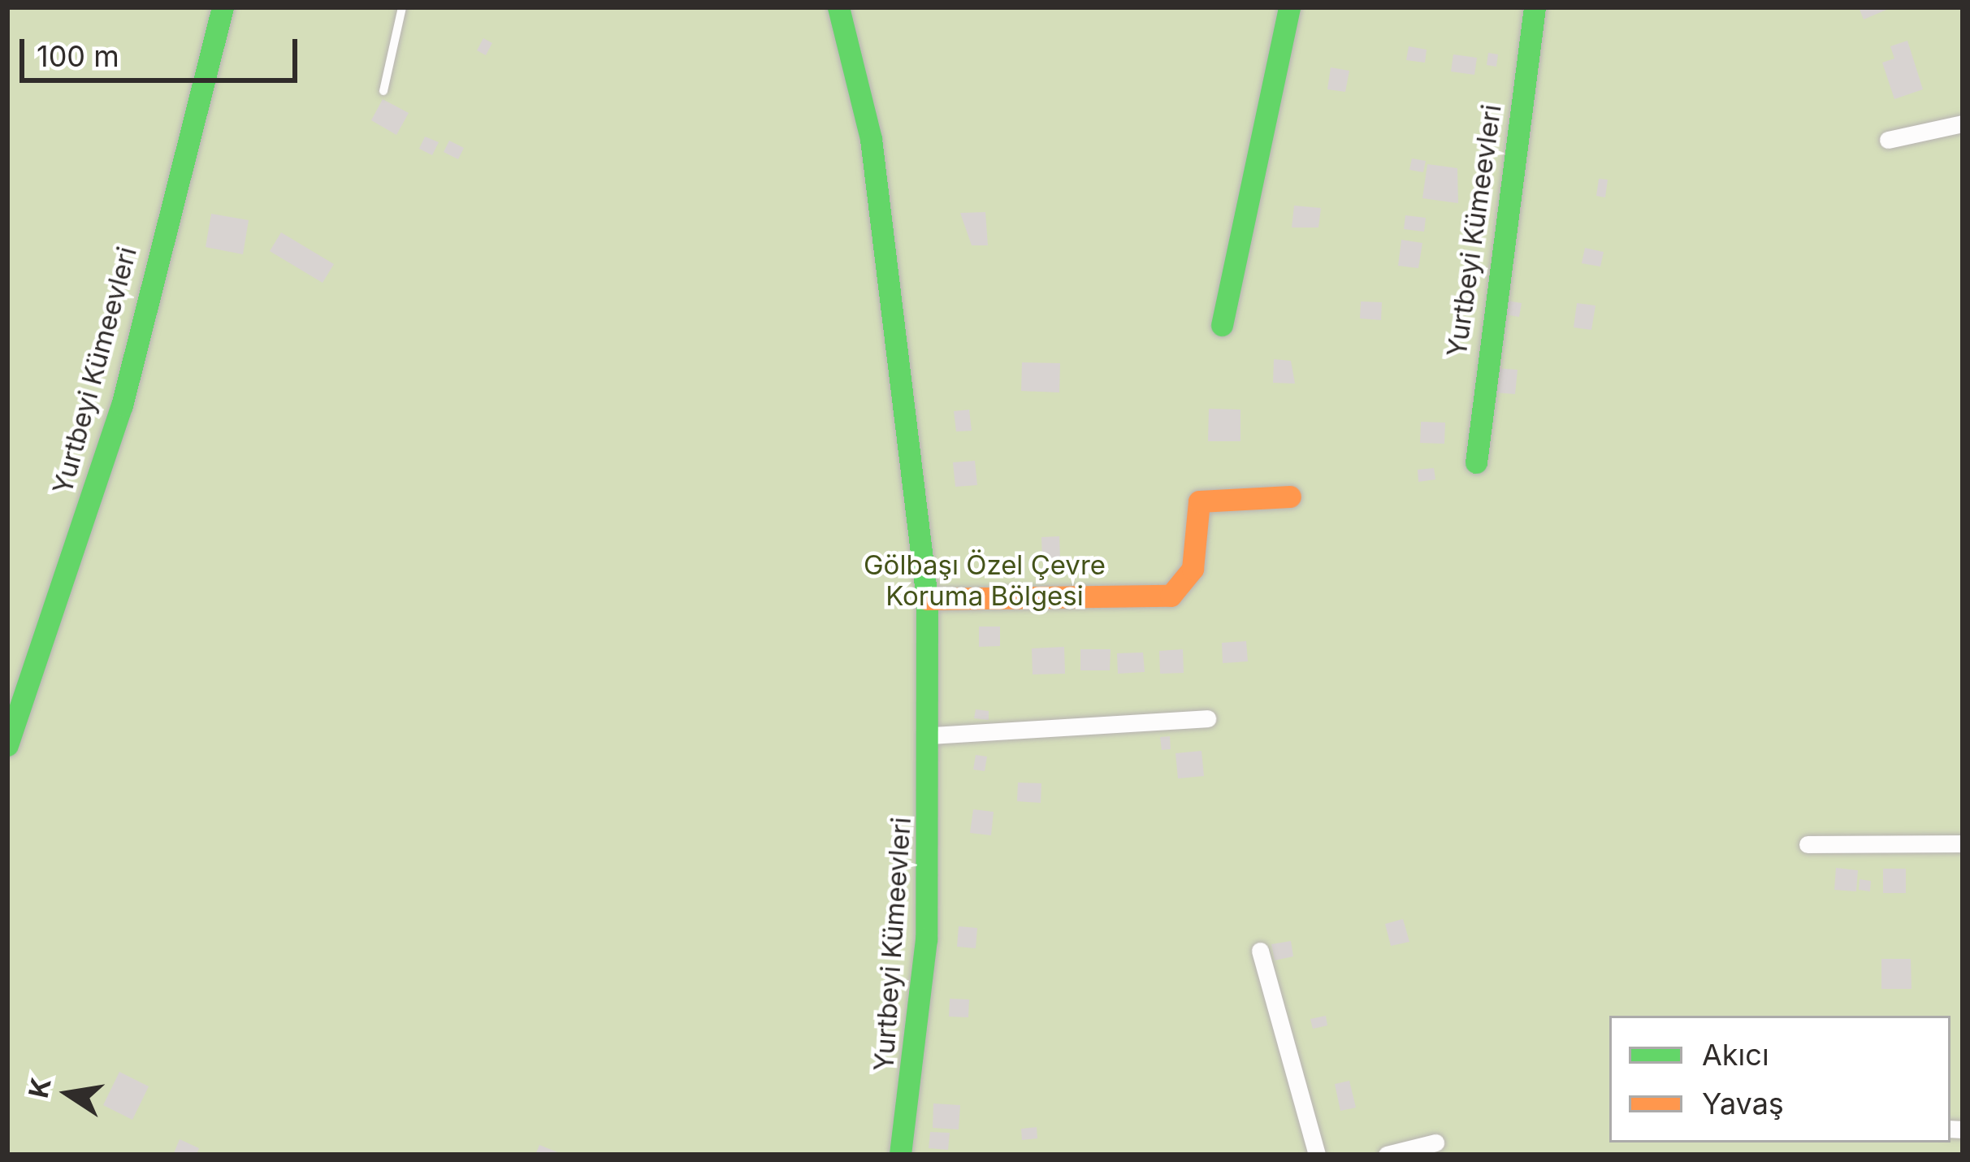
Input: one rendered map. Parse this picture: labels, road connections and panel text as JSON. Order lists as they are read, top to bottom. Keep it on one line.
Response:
{"streets":{"street":["Yurtbeyi Kümeevleri"]},"parks":["Gölbaşı Özel Çevre Koruma Bölgesi"],"legend":["Akıcı","Yavaş"],"scale_bar":"100 m","north":"left"}
